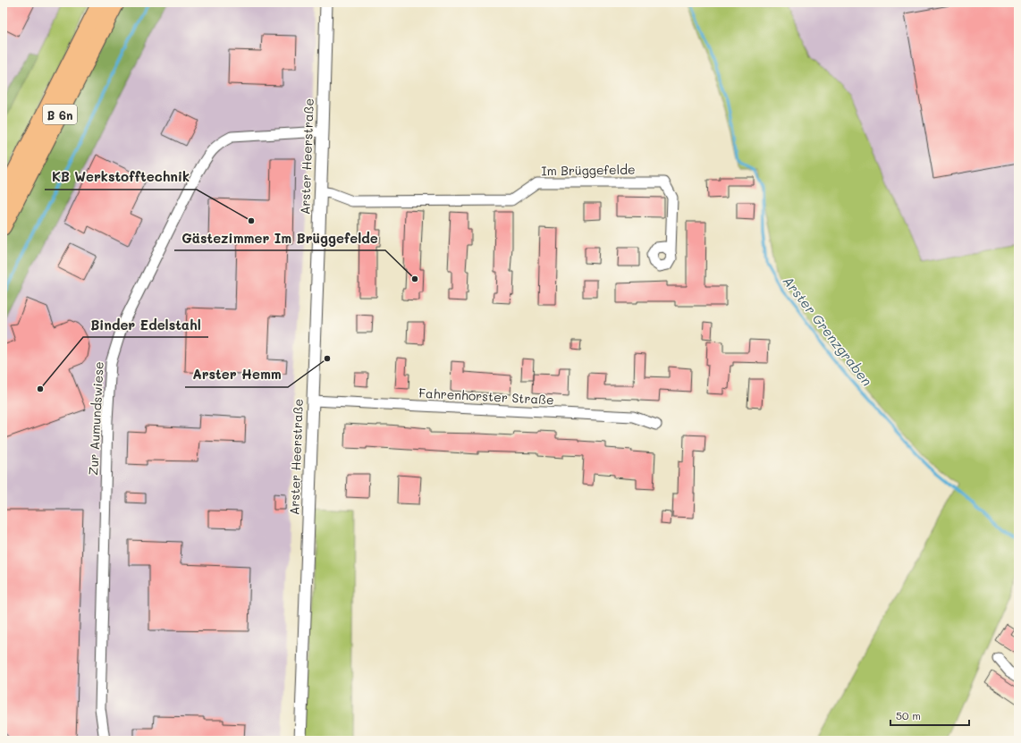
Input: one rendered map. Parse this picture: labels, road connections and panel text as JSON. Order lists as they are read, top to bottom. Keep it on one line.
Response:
{"streets":{"highway":["B 6n"],"street":["Arster Heerstraße","Im Brüggefelde","Fahrenhorster Straße","Zur Aumundswiese"]},"crossings":[["Arster Heerstraße","Im Brüggefelde"],["Arster Heerstraße","Fahrenhorster Straße"],["Arster Heerstraße","Zur Aumundswiese"]],"water":["Arster Grenzgraben"],"places":["KB Werkstofftechnik","Gästezimmer Im Brüggefelde","Arster Hemm","Binder Edelstahl"],"scale_bar":"50 m"}
